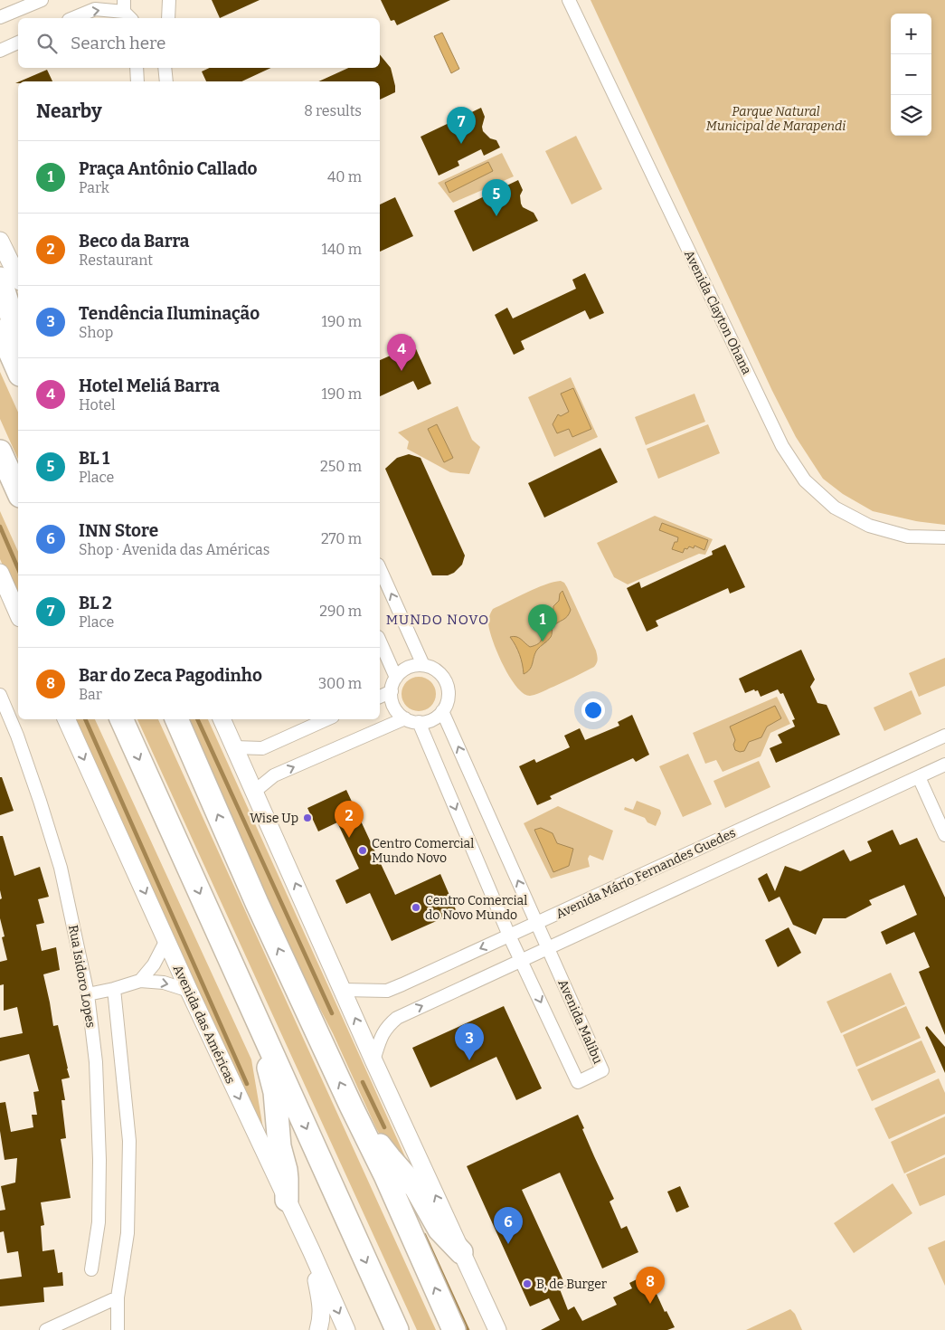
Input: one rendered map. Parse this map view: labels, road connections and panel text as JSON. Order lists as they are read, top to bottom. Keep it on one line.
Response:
{"streets":{"main road":["Avenida das Américas"],"street":["Avenida Clayton Ohana","Avenida Mário Fernandes Guedes","Rua Isidoro Lopes","Avenida Malibu"]},"crossings":[["Avenida Mário Fernandes Guedes","Avenida Malibu"]],"districts":["MUNDO NOVO"],"parks":["Parque Natural Municipal de Marapendi"],"places":["Wise Up","Centro Comercial Mundo Novo","Centro Comercial do Novo Mundo","B, de Burger"],"page":{"map_buttons":["+","−"],"search":"Search here","heading":["Nearby","8 results"],"pins":["7","5","4","1","2","3","6","8"],"list":[{"mark":"1","name":"Praça Antônio Callado","note":"Park","value":"40 m"},{"mark":"2","name":"Beco da Barra","note":"Restaurant","value":"140 m"},{"mark":"3","name":"Tendência Iluminação","note":"Shop","value":"190 m"},{"mark":"4","name":"Hotel Meliá Barra","note":"Hotel","value":"190 m"},{"mark":"5","name":"BL 1","note":"Place","value":"250 m"},{"mark":"6","name":"INN Store","note":"Shop · Avenida das Américas","value":"270 m"},{"mark":"7","name":"BL 2","note":"Place","value":"290 m"},{"mark":"8","name":"Bar do Zeca Pagodinho","note":"Bar","value":"300 m"}]}}
